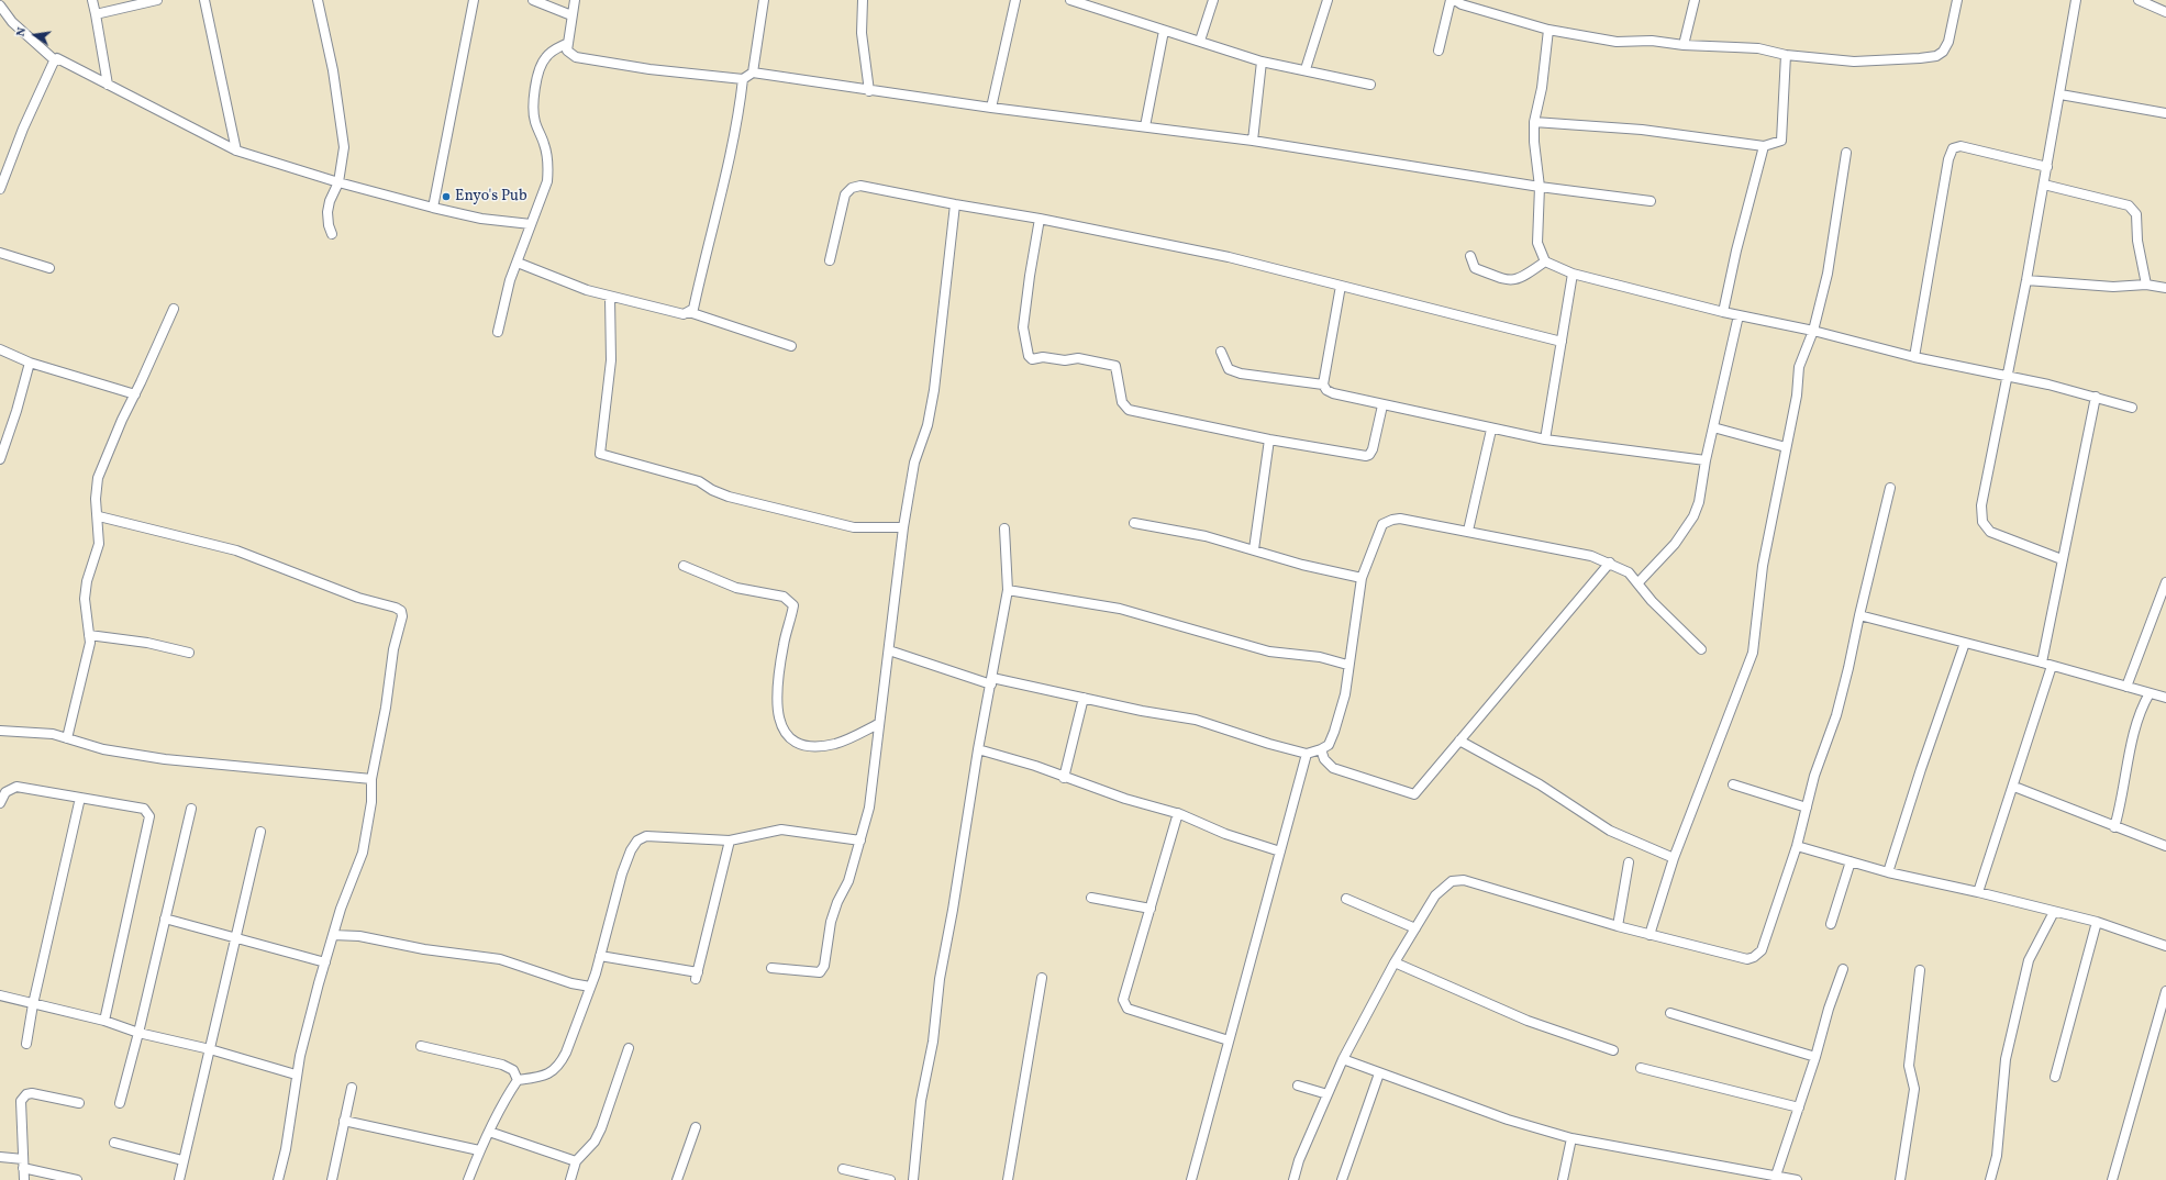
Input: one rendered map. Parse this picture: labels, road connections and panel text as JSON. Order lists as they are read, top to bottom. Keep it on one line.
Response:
{"places":["Enyo's Pub"],"north":"left"}
